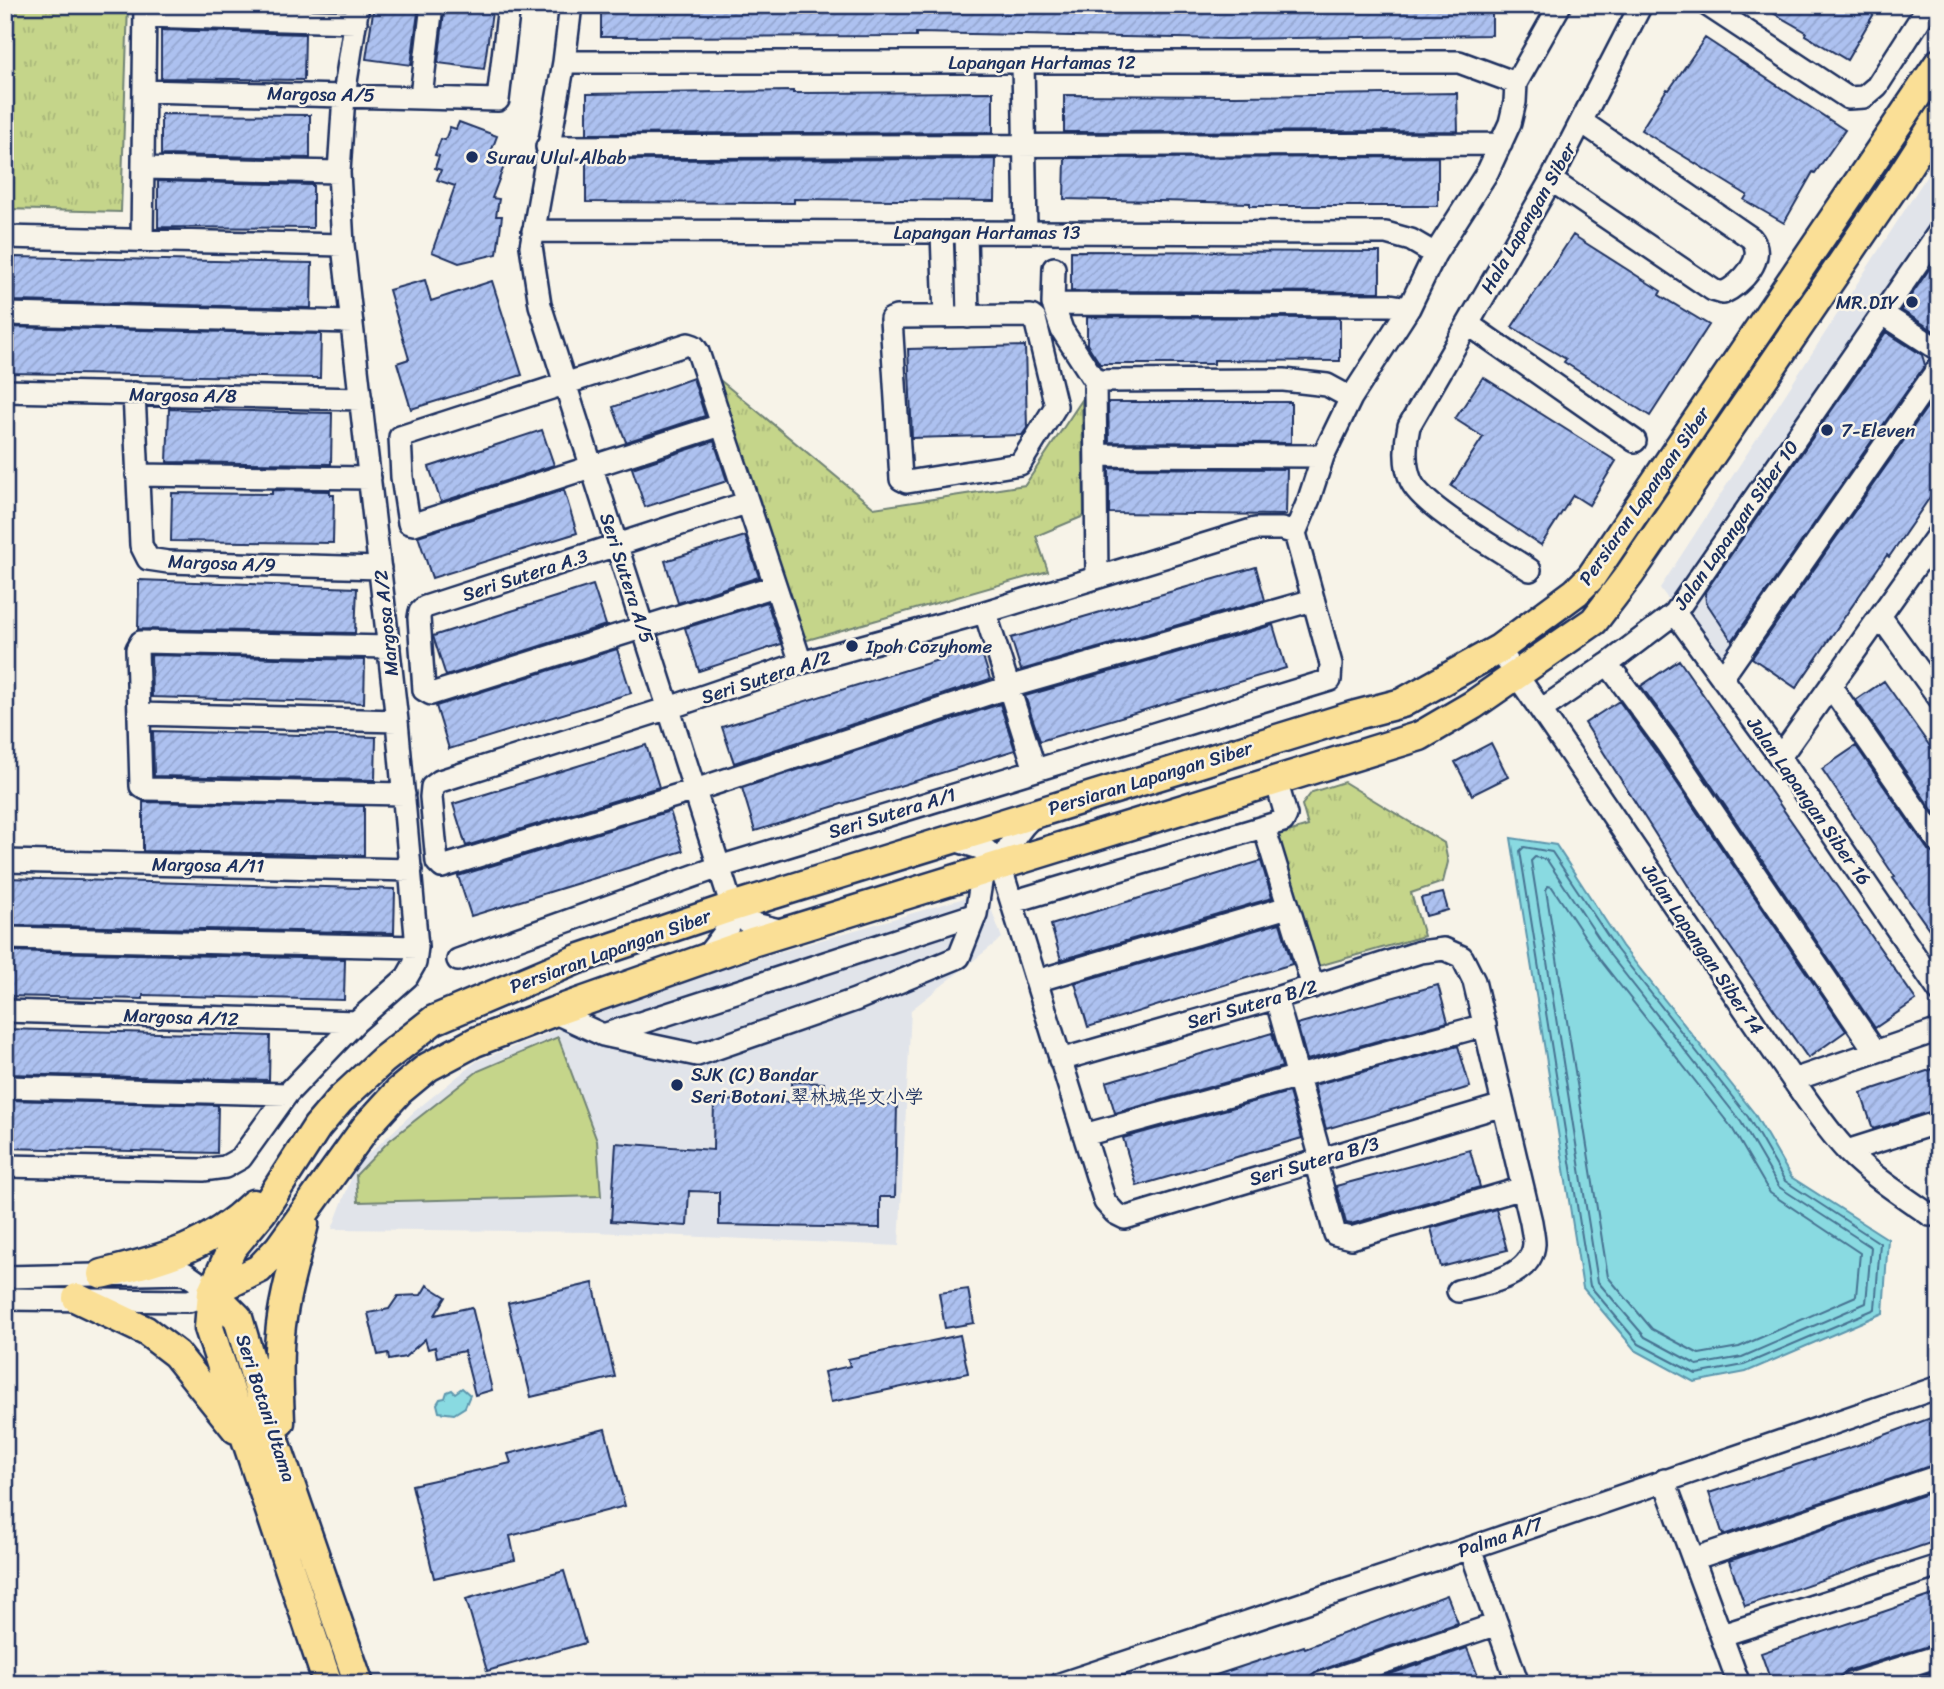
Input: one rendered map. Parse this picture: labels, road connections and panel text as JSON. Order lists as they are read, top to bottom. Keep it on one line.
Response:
{"streets":{"main road":["Persiaran Lapangan Siber","Seri Botani Utama"],"street":["Lapangan Hartamas 12","Margosa A/5","Hala Lapangan Siber","Lapangan Hartamas 13","Margosa A/8","Jalan Lapangan Siber 10","Margosa A/9","Seri Sutera A.3","Seri Sutera A/5","Margosa A/2","Seri Sutera A/2","Jalan Lapangan Siber 16","Seri Sutera A/1","Margosa A/11","Jalan Lapangan Siber 14","Seri Sutera B/2","Margosa A/12","Seri Sutera B/3","Palma A/7"]},"crossings":[["Lapangan Hartamas 12","Seri Sutera A/5"],["Margosa A/5","Margosa A/2"],["Lapangan Hartamas 13","Seri Sutera A/5"],["Margosa A/8","Margosa A/9"],["Margosa A/8","Margosa A/2"],["Persiaran Lapangan Siber","Seri Sutera A/5"],["Persiaran Lapangan Siber","Jalan Lapangan Siber 14"],["Persiaran Lapangan Siber","Seri Botani Utama"],["Jalan Lapangan Siber 10","Jalan Lapangan Siber 16"],["Jalan Lapangan Siber 10","Jalan Lapangan Siber 14"],["Margosa A/9","Margosa A/2"],["Seri Sutera A.3","Seri Sutera A/5"],["Seri Sutera A/5","Seri Sutera A/2"],["Seri Sutera A/5","Seri Sutera A/1"],["Margosa A/2","Margosa A/11"],["Margosa A/2","Margosa A/12"]],"places":["Surau Ulul Albab","MR.DIY","7-Eleven","Ipoh Cozyhome","SJK (C) Bandar Seri Botani 翠林城华文小学"]}
